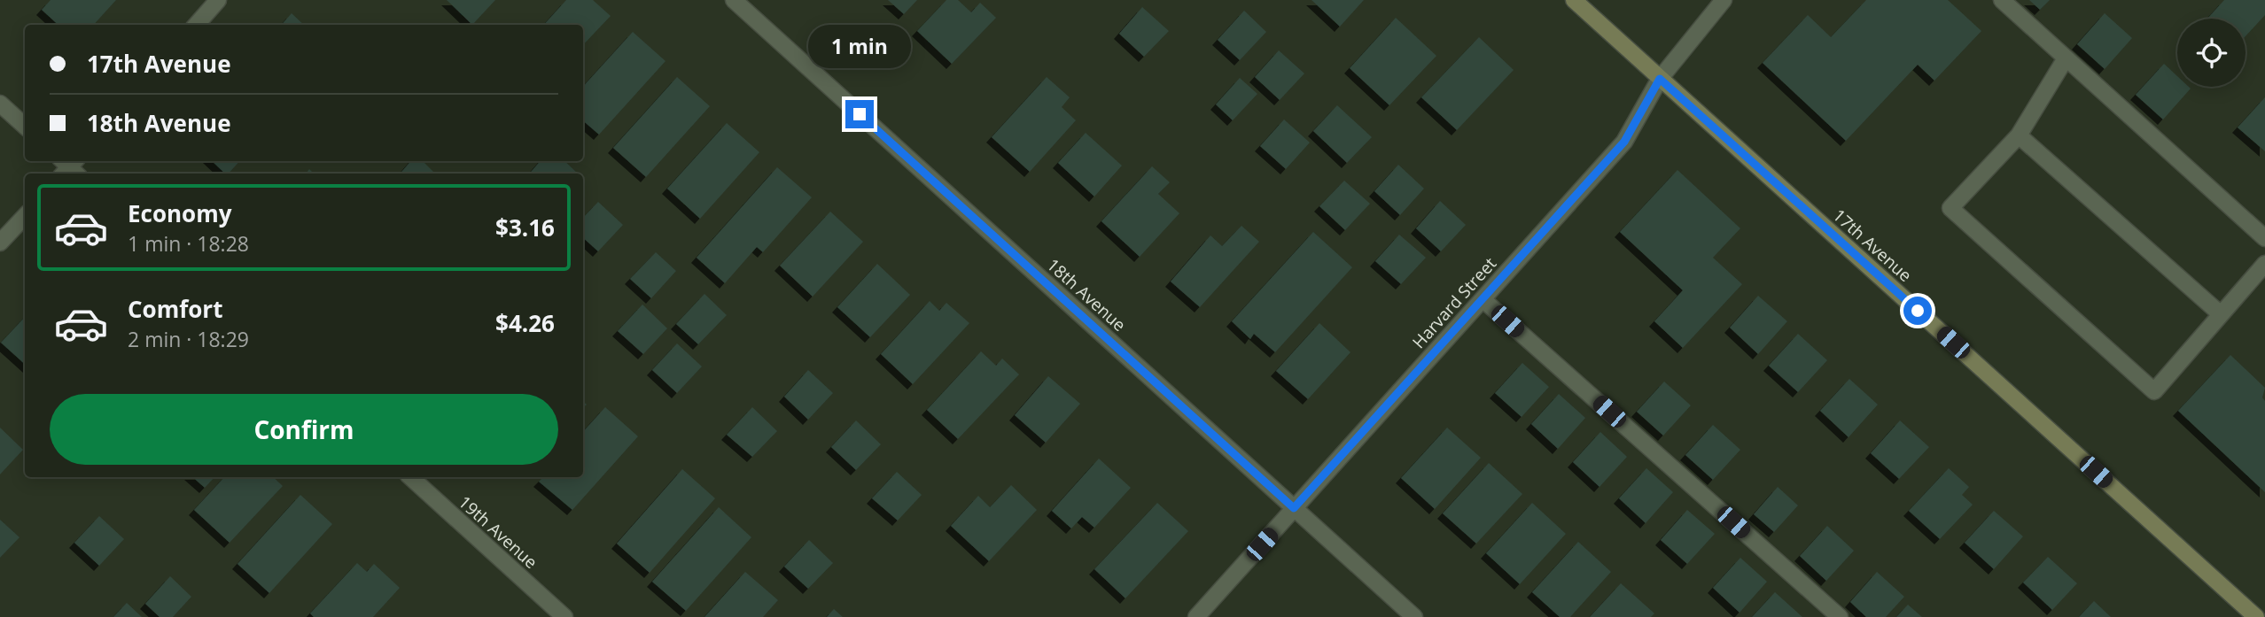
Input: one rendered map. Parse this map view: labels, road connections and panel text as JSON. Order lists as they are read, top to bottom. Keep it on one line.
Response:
{"streets":{"street":["17th Avenue","18th Avenue","Harvard Street","19th Avenue"]},"crossings":[["17th Avenue","Harvard Street"],["18th Avenue","Harvard Street"]],"page":{"bubble":"1 min","banner":["17th Avenue","18th Avenue"],"list":[{"name":"Economy","note":"1 min · 18:28","value":"$3.16"},{"name":"Comfort","note":"2 min · 18:29","value":"$4.26"}],"buttons":"Confirm"}}
